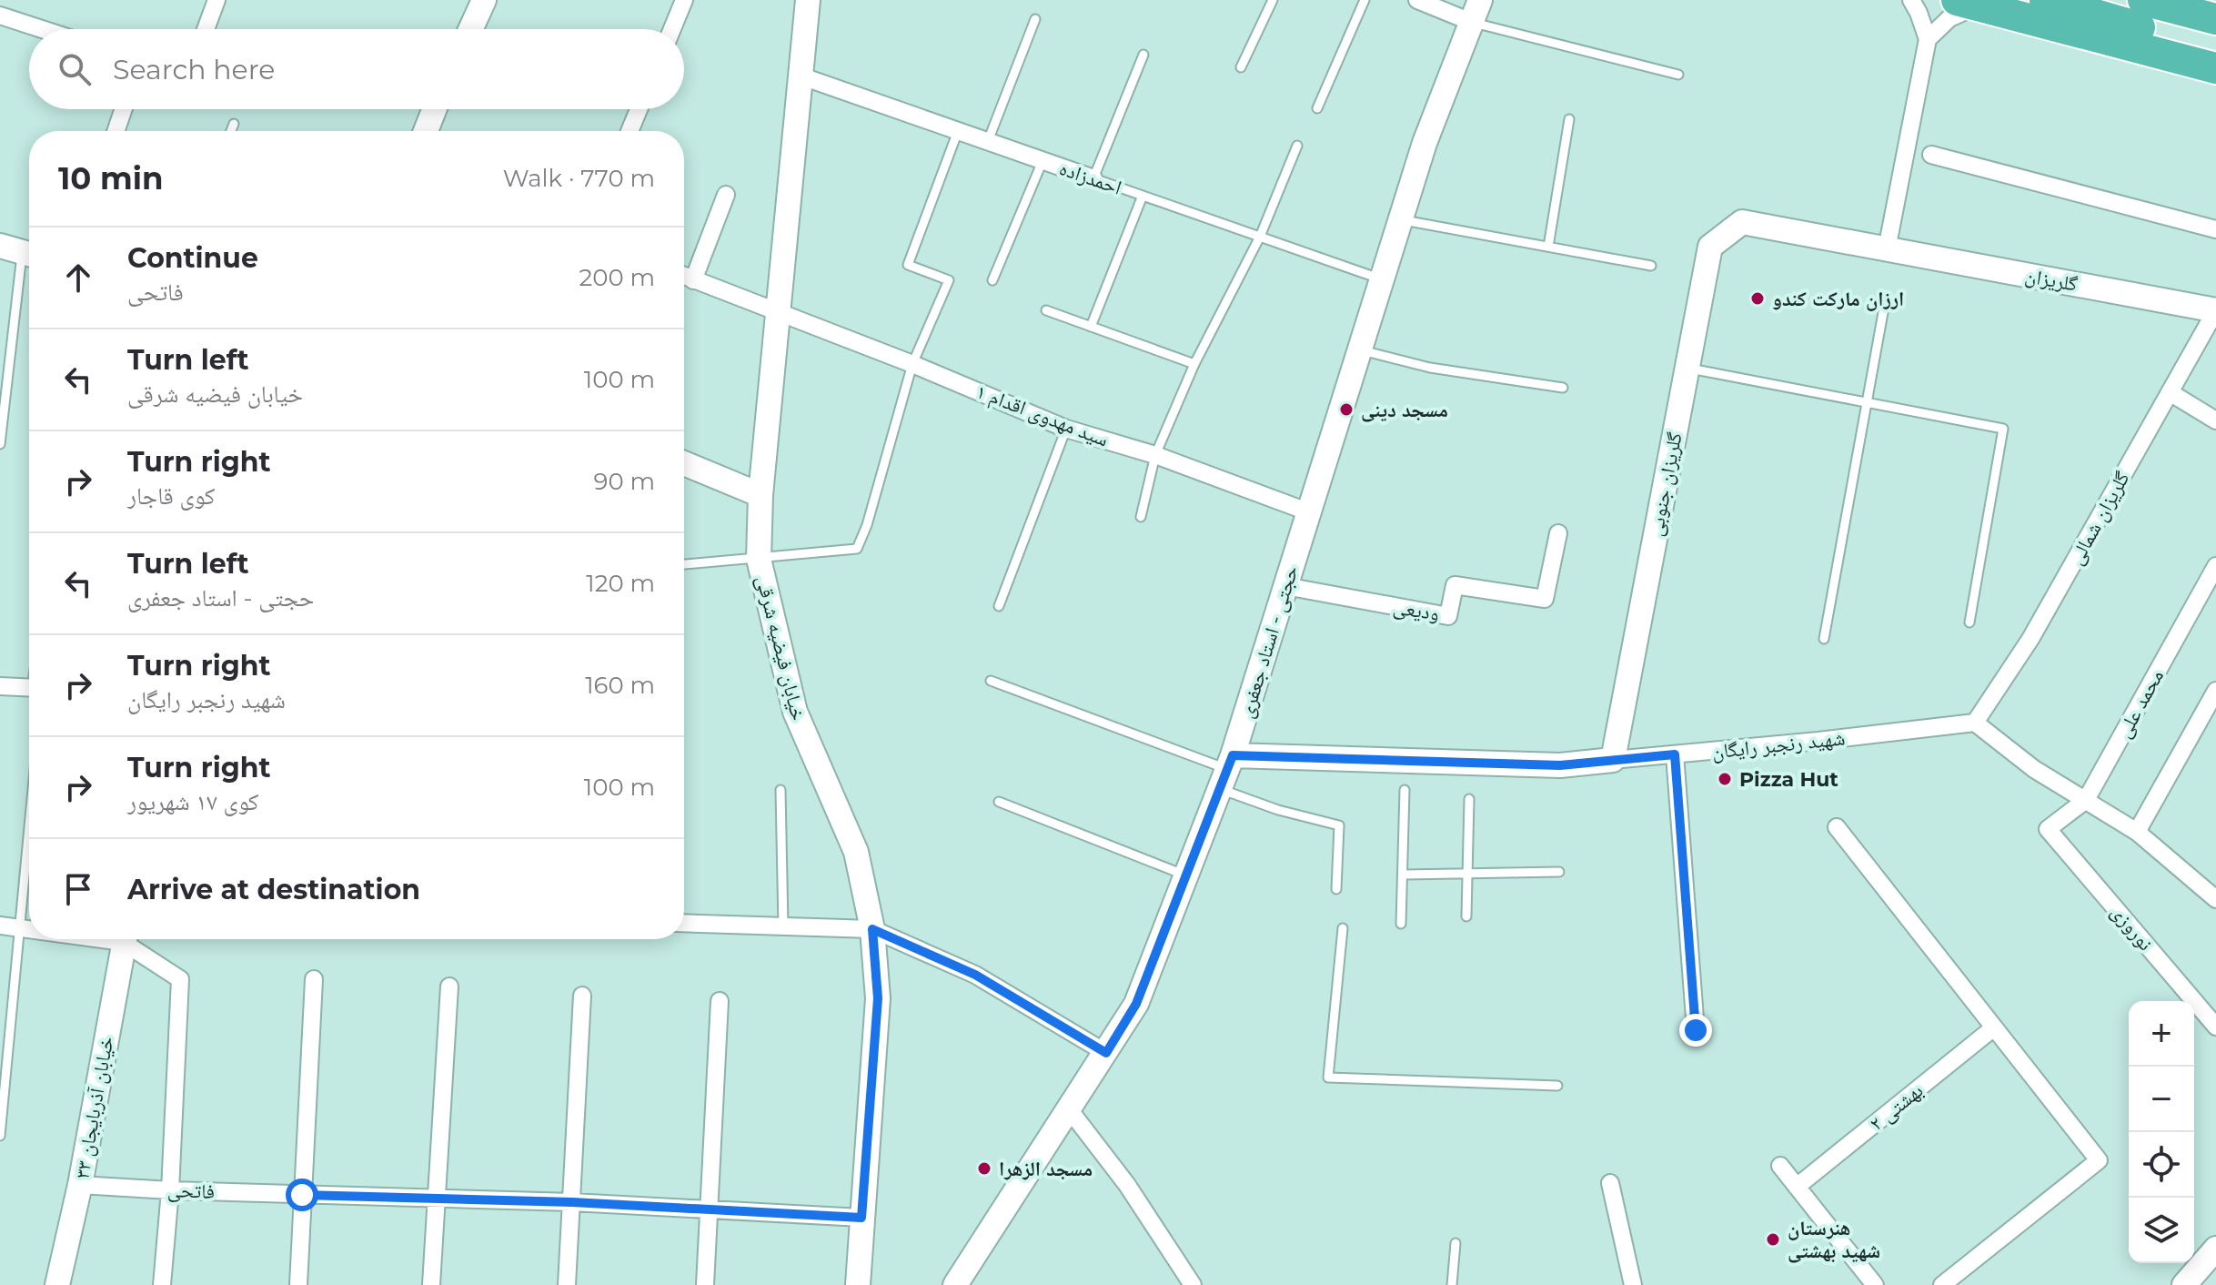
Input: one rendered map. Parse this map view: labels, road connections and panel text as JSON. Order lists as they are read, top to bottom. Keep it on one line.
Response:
{"streets":{"street":["احمدزاده","گلریزان","سید مهدوی اقدام ۱","گلریزان جنوبی","گلریزان شمالی","ودیعی","حجتی - استاد جعفری","خیابان فیضیه شرقی","محمد علی","شهید رنجبر رایگان","نوروزی","بهشتی ۲","خیابان آذربایجان ۳۳","فاتحی"]},"crossings":[["احمدزاده","حجتی - استاد جعفری"],["احمدزاده","خیابان فیضیه شرقی"],["گلریزان","گلریزان جنوبی"],["گلریزان","گلریزان شمالی"],["سید مهدوی اقدام ۱","حجتی - استاد جعفری"],["سید مهدوی اقدام ۱","خیابان فیضیه شرقی"],["گلریزان جنوبی","شهید رنجبر رایگان"],["گلریزان شمالی","شهید رنجبر رایگان"],["ودیعی","حجتی - استاد جعفری"],["حجتی - استاد جعفری","شهید رنجبر رایگان"],["خیابان فیضیه شرقی","فاتحی"],["محمد علی","نوروزی"],["خیابان آذربایجان ۳۳","فاتحی"]],"places":["ارزان مارکت کندو","مسجد دینی","Pizza Hut","مسجد الزهرا","هنرستان شهید بهشتی"],"page":{"search":"Search here","heading":["10 min","Walk · 770 m"],"list":[["Continue","فاتحی","200 m"],["Turn left","خیابان فیضیه شرقی","100 m"],["Turn right","کوی قاجار","90 m"],["Turn left","حجتی - استاد جعفری","120 m"],["Turn right","شهید رنجبر رایگان","160 m"],["Turn right","کوی ۱۷ شهریور","100 m"],"Arrive at destination"],"map_buttons":["+","−"]}}
